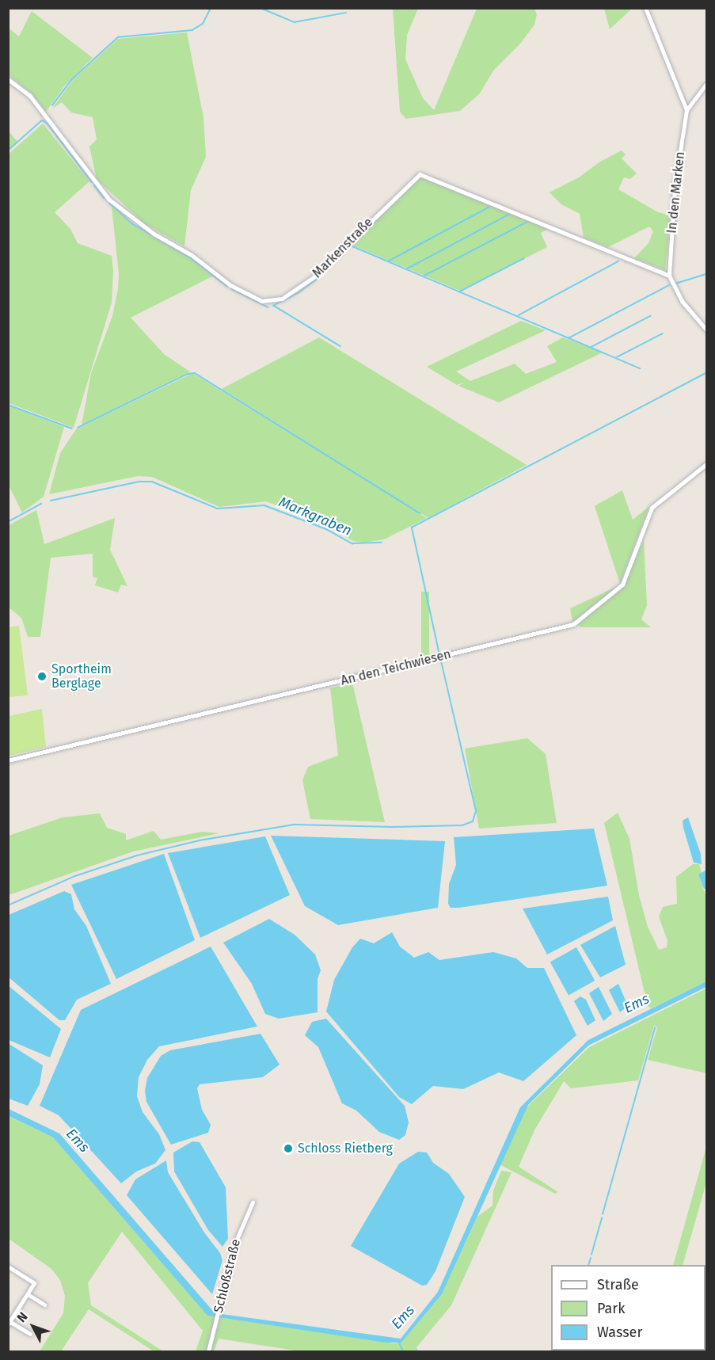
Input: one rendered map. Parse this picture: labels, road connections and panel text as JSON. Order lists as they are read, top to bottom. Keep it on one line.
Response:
{"streets":{"street":["In den Marken","Markenstraße","An den Teichwiesen","Schloßstraße"]},"crossings":[["In den Marken","Markenstraße"]],"water":["Markgraben","Ems"],"places":["Sportheim Berglage","Schloss Rietberg"],"legend":["Straße","Park","Wasser"],"north":"top left"}
